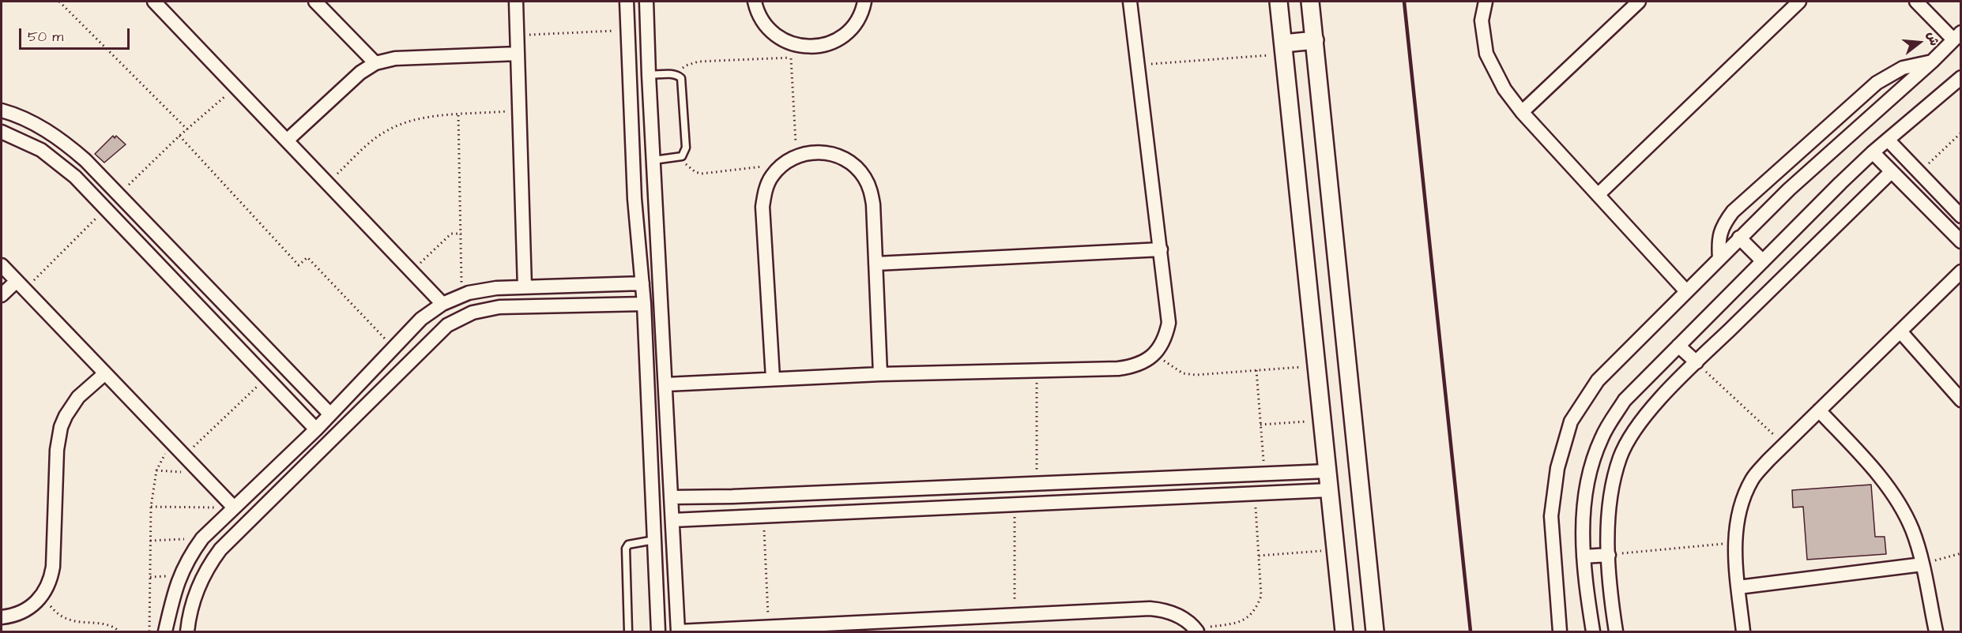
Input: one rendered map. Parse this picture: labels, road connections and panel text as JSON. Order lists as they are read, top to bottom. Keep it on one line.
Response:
{"scale_bar":"50 m","north":"right"}
